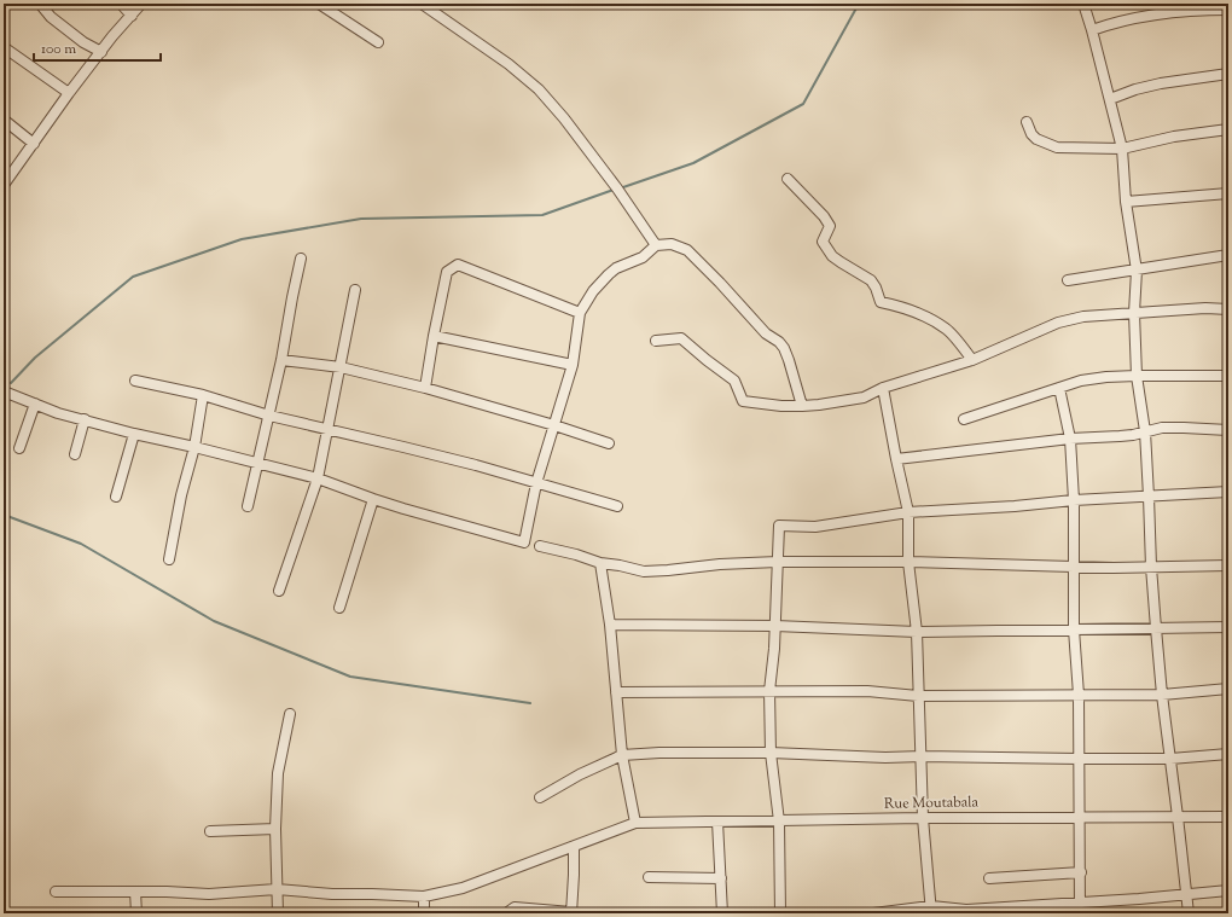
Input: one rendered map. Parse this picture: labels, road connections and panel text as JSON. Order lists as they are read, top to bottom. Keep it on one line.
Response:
{"streets":{"street":["Rue Moutabala"]},"scale_bar":"100 m"}
